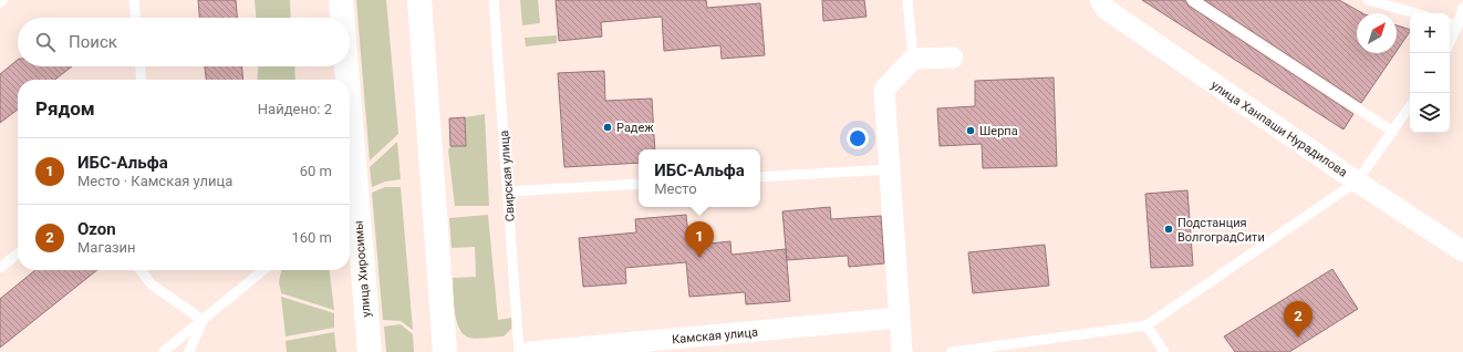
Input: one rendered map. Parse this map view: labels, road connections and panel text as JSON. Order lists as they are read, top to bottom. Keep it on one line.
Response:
{"streets":{"main road":["улица Хиросимы"],"street":["улица Ханпаши Нурадилова","Камская улица"],"lane":["Свирская улица"]},"places":["Радеж","Шерпа","Подстанция ВолгоградСити"],"north":"top right","page":{"map_buttons":["+","−"],"search":"Поиск","heading":["Рядом","Найдено: 2"],"list":[{"mark":"1","name":"ИБС-Альфа","note":"Место · Камская улица","value":"60 m"},{"mark":"2","name":"Ozon","note":"Магазин","value":"160 m"}],"popup":["ИБС-Альфа","Место"],"pins":["1","2"]}}
